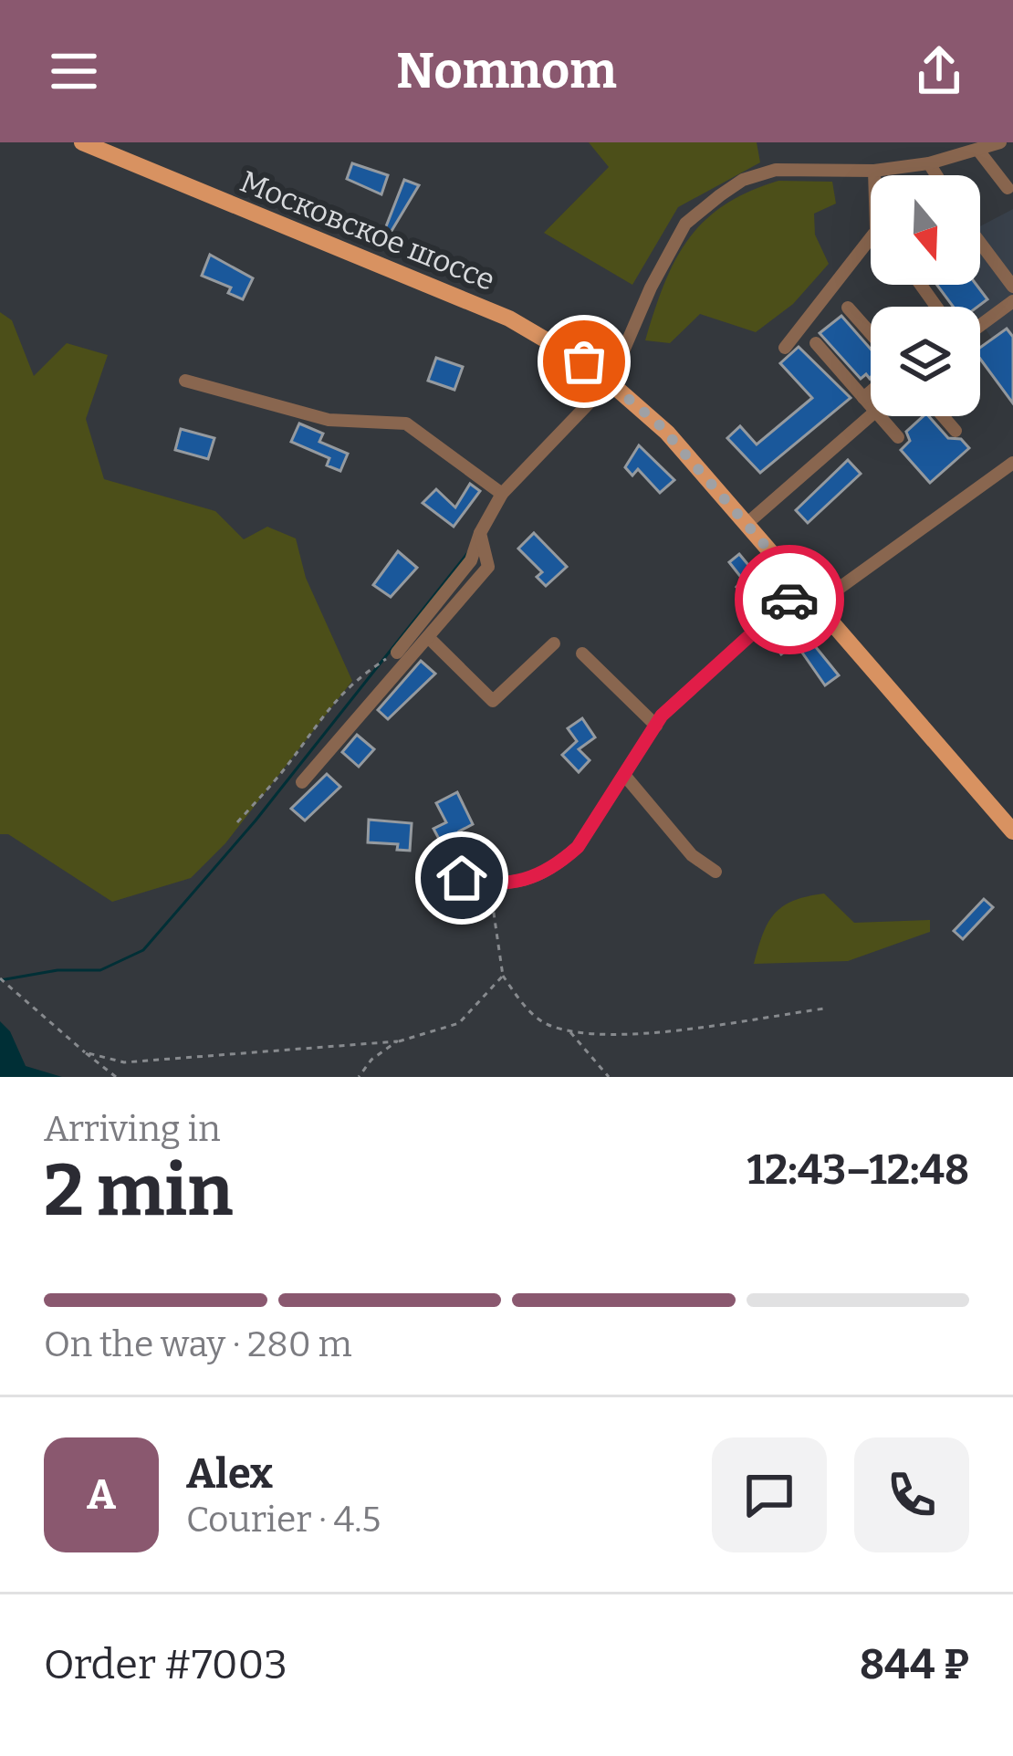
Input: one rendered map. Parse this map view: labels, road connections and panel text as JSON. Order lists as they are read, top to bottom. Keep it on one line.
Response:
{"streets":{"main road":["Московское шоссе"]},"north":"bottom","page":{"header":"Nomnom","heading":["2 min","Arriving in","12:43–12:48"],"panel":["Alex","Courier · 4.5","Order #7003","844 ₽"],"bar":"On the way · 280 m","round":"A"}}
